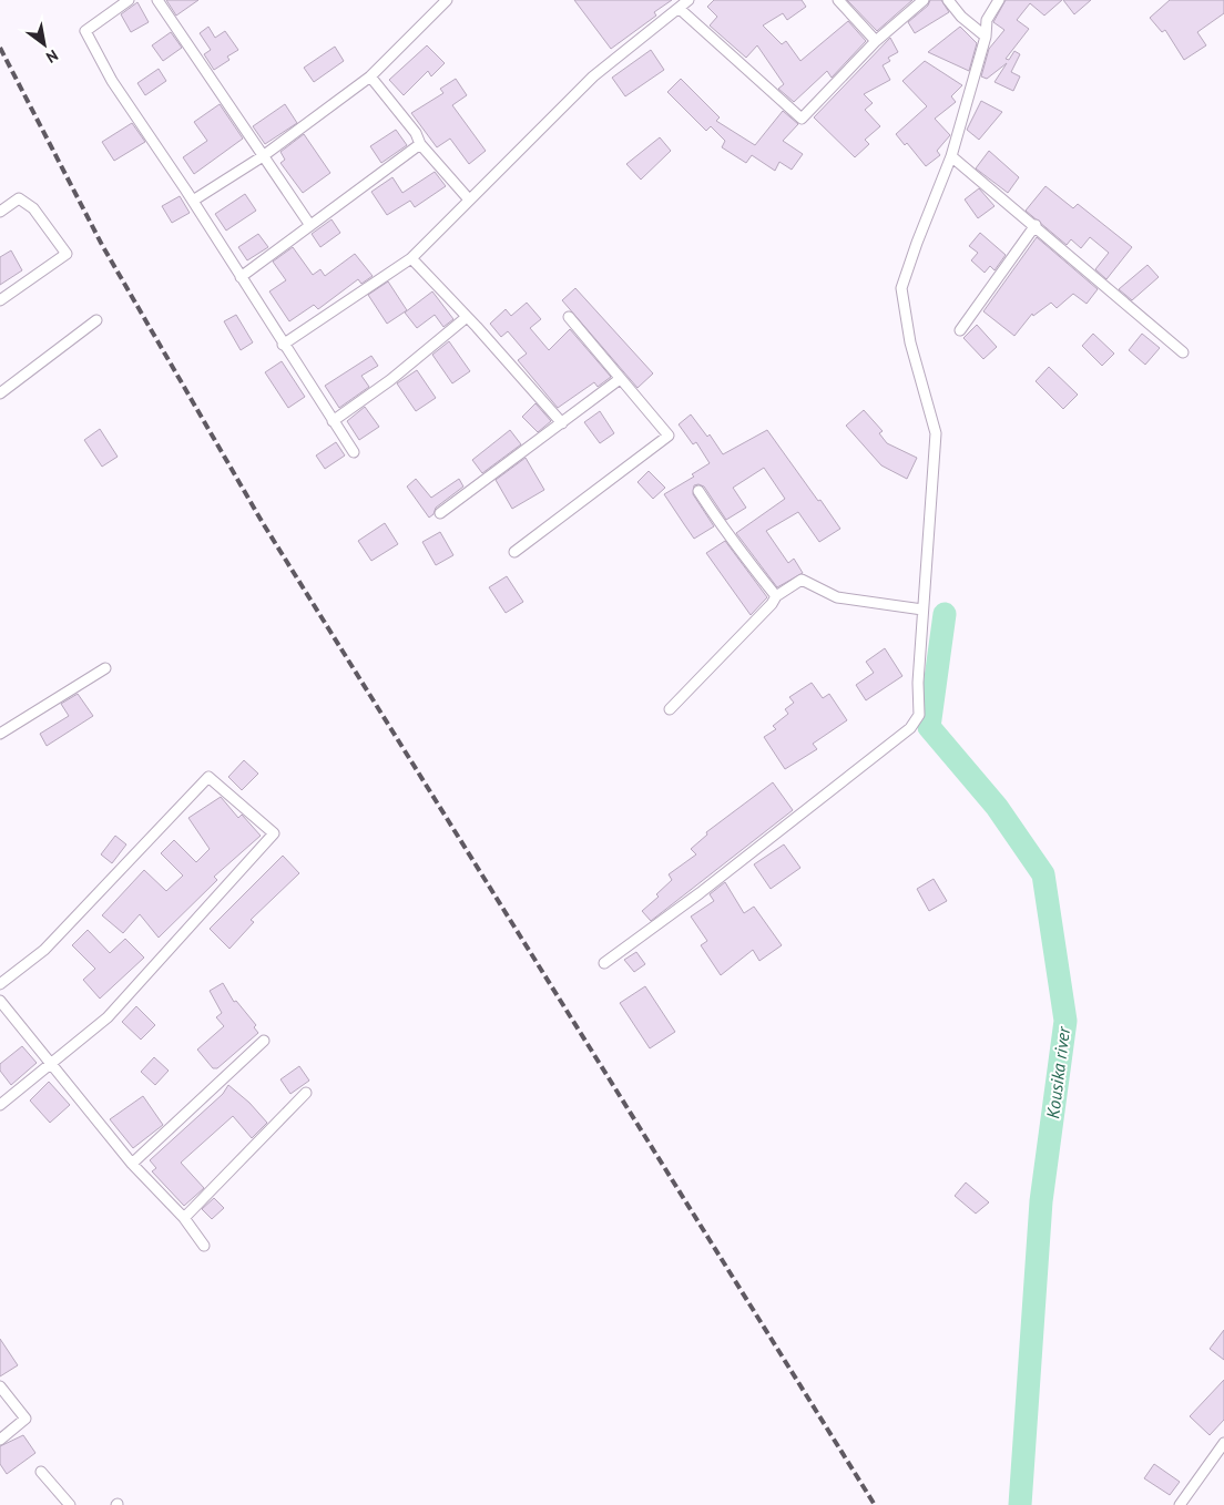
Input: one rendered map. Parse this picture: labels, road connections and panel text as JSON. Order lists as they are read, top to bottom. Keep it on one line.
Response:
{"water":["Kousika river"],"north":"bottom right"}
